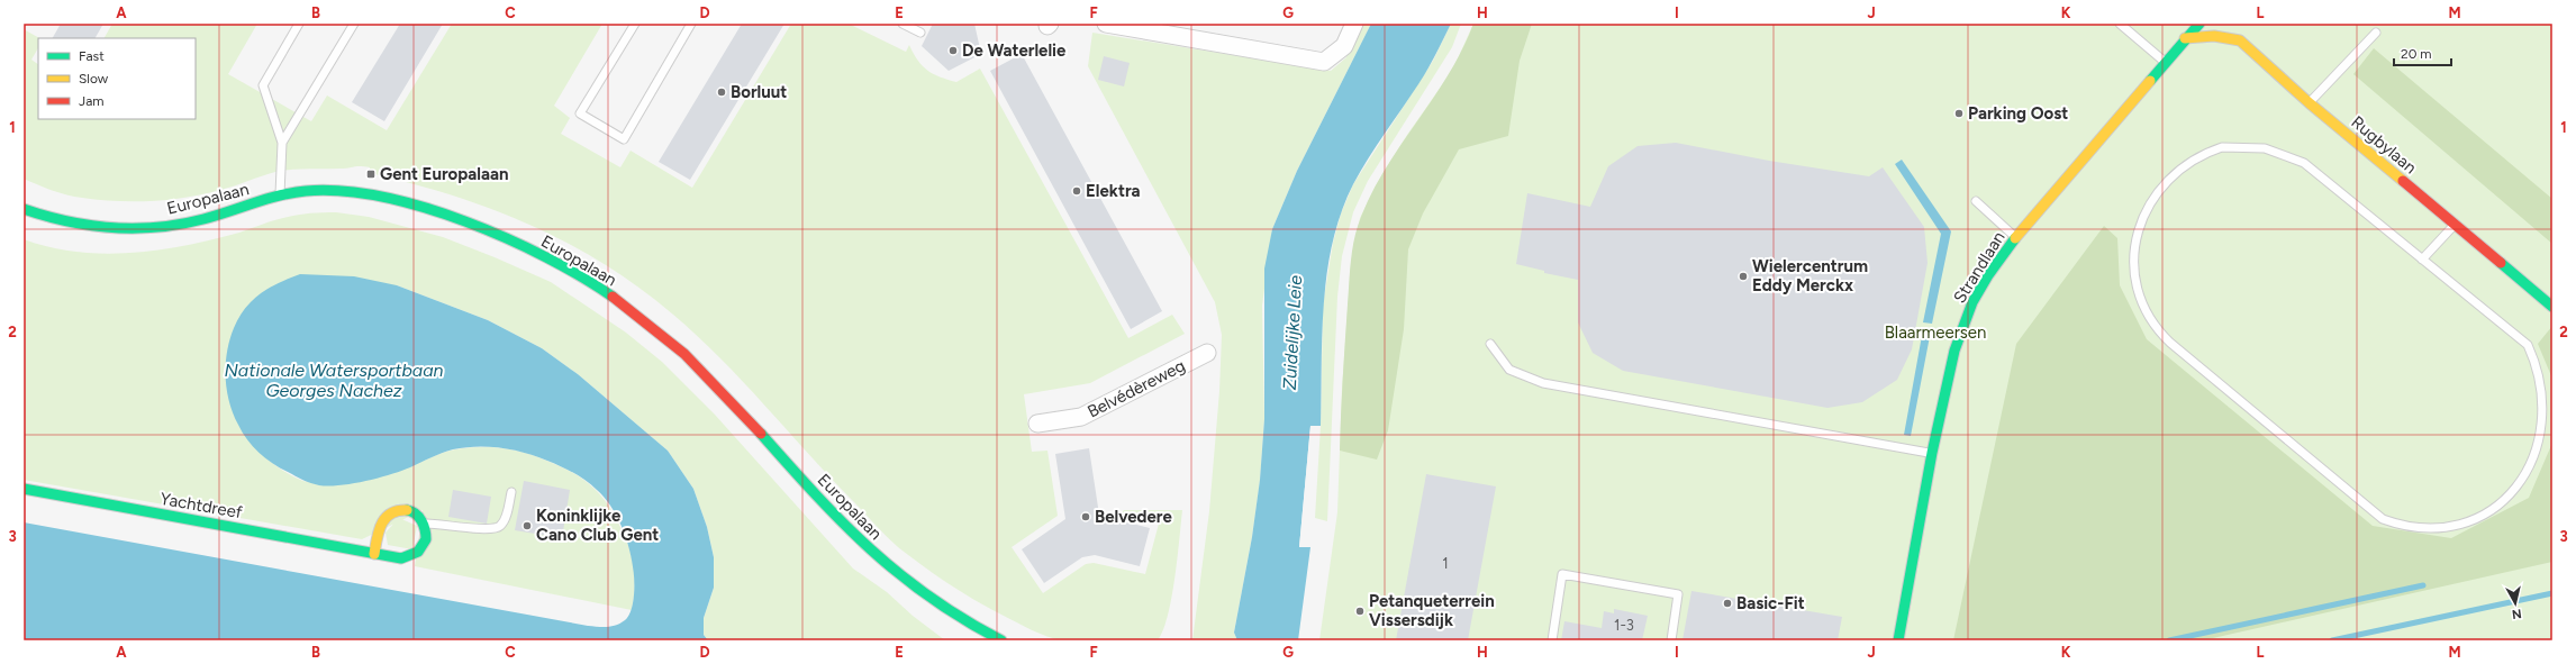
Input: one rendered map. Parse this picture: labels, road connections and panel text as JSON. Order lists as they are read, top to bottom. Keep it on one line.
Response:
{"streets":{"street":["Rugbylaan","Europalaan","Strandlaan","Belvédèreweg","Yachtdreef"]},"crossings":[["Rugbylaan","Strandlaan"]],"water":["Zuidelijke Leie","Nationale Watersportbaan Georges Nachez"],"parks":["Blaarmeersen"],"places":{"other":["De Waterlelie","Borluut","Parking Oost","Elektra","Wielercentrum Eddy Merckx","Belvedere","Koninklijke Cano Club Gent","Basic-Fit","Petanqueterrein Vissersdijk"],"transit":["Gent Europalaan"]},"house_numbers":["1","1-3"],"legend":["Fast","Slow","Jam"],"scale_bar":"20 m","north":"bottom","grid":{"columns":["A","B","C","D","E","F","G","H","I","J","K","L","M"],"rows":["1","2","3"]}}
